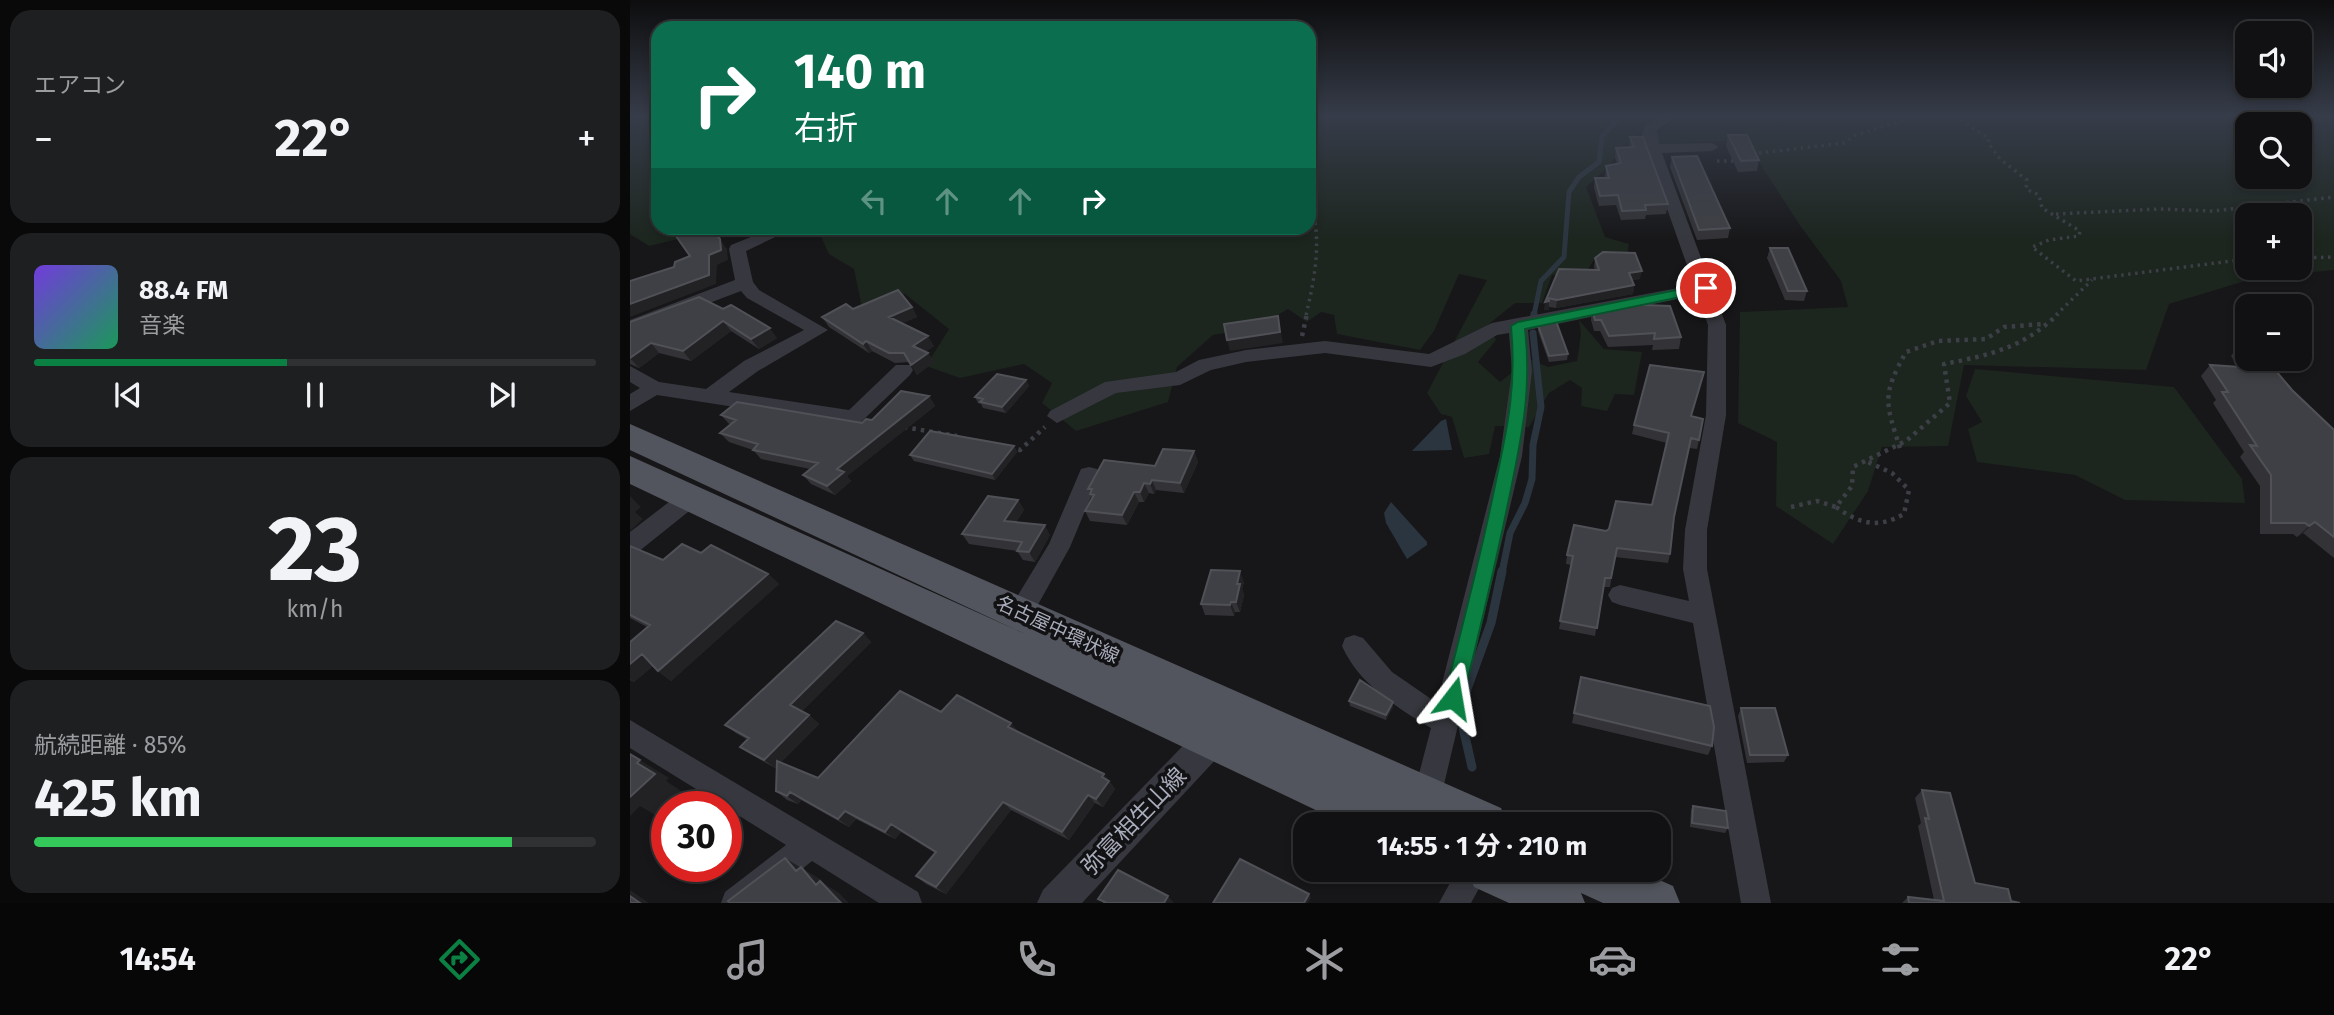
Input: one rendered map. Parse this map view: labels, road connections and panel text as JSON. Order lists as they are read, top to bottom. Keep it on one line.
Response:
{"streets":{"main road":["名古屋中環状線"],"street":["弥富相生山線"]},"crossings":[["名古屋中環状線","弥富相生山線"]],"page":{"tile":["エアコン",["23","km/h"],["航続距離 · 85%","425 km"]],"map_buttons":["+","−"],"turn":["140 m","右折"],"heat":["−","22°","+"],"song":["88.4 FM","音楽"],"limit":"30","trip":"14:55 · 1 分 · 210 m","tabs":["14:54","22°"]}}
